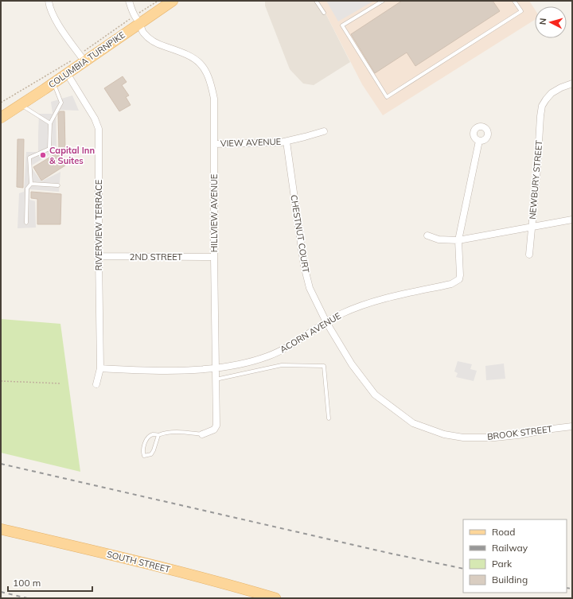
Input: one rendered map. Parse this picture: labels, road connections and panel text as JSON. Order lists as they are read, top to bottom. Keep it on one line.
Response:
{"streets":{"main road":["COLUMBIA TURNPIKE","SOUTH STREET"],"street":["VIEW AVENUE","NEWBURY STREET","HILLVIEW AVENUE","RIVERVIEW TERRACE","CHESTNUT COURT","2ND STREET","ACORN AVENUE","BROOK STREET"]},"crossings":[["COLUMBIA TURNPIKE","HILLVIEW AVENUE"],["COLUMBIA TURNPIKE","RIVERVIEW TERRACE"],["VIEW AVENUE","HILLVIEW AVENUE"],["VIEW AVENUE","CHESTNUT COURT"],["HILLVIEW AVENUE","2ND STREET"],["HILLVIEW AVENUE","ACORN AVENUE"],["RIVERVIEW TERRACE","2ND STREET"],["RIVERVIEW TERRACE","ACORN AVENUE"],["CHESTNUT COURT","ACORN AVENUE"],["CHESTNUT COURT","BROOK STREET"],["ACORN AVENUE","BROOK STREET"]],"places":["Capital Inn & Suites"],"legend":["Road","Railway","Park","Building"],"scale_bar":"100 m","north":"left"}
